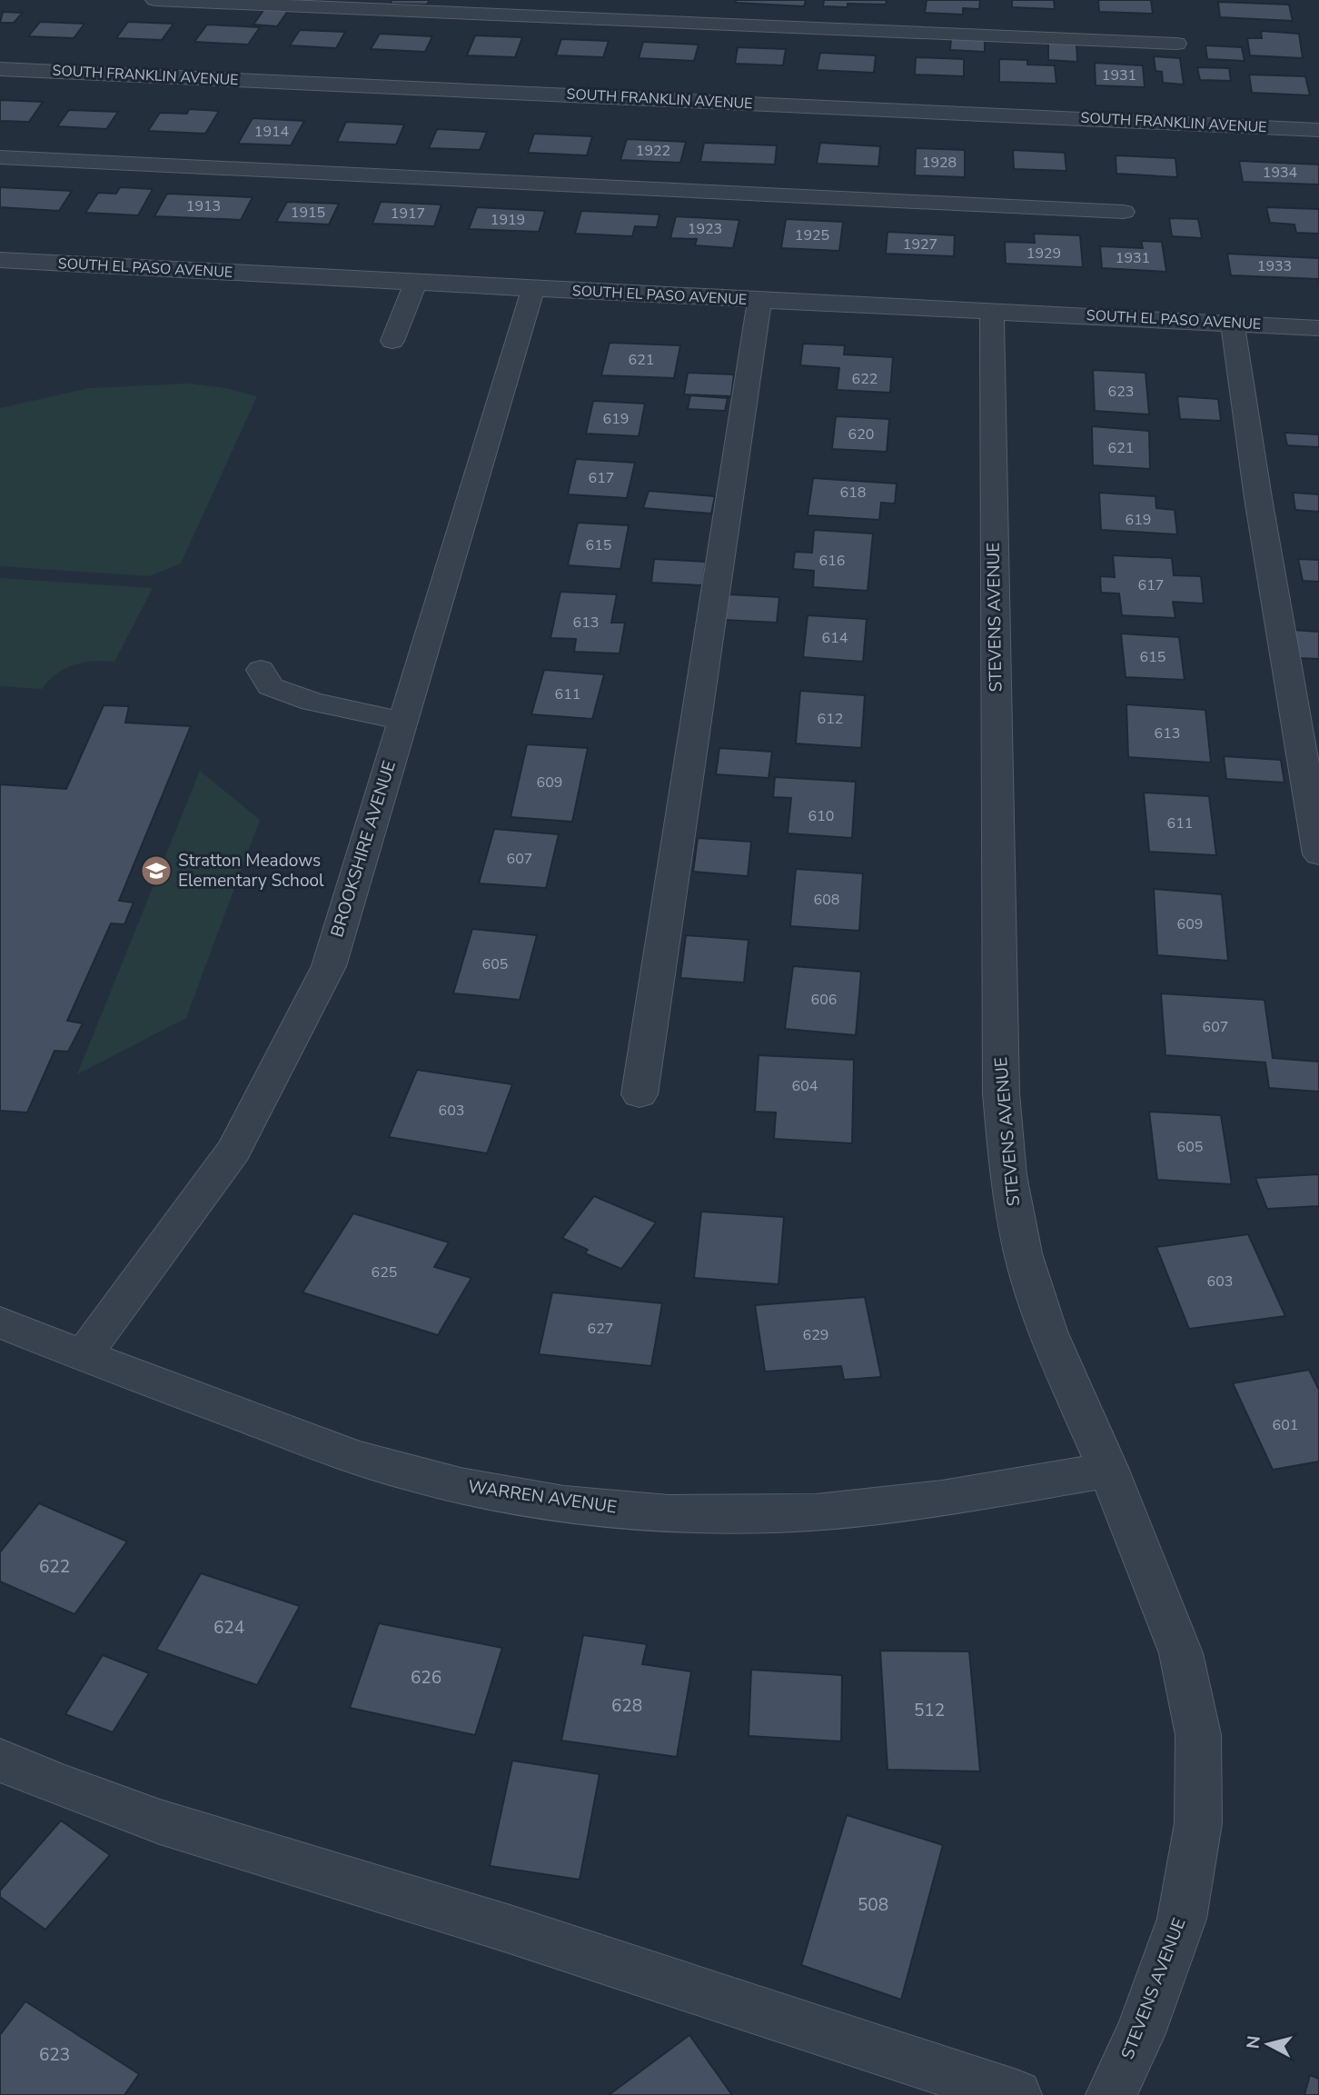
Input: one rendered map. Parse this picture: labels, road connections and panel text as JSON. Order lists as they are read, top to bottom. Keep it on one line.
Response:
{"streets":{"street":["SOUTH FRANKLIN AVENUE","SOUTH EL PASO AVENUE","STEVENS AVENUE","BROOKSHIRE AVENUE","WARREN AVENUE"]},"crossings":[["SOUTH EL PASO AVENUE","STEVENS AVENUE"],["SOUTH EL PASO AVENUE","BROOKSHIRE AVENUE"],["STEVENS AVENUE","WARREN AVENUE"],["BROOKSHIRE AVENUE","WARREN AVENUE"]],"places":{"school or university":["Stratton Meadows Elementary School"]},"house_numbers":["1931","1914","1922","1928","1934","1913","1915","1917","1919","1923","1925","1927","1929","1931","1933","621","622","623","619","620","621","617","618","619","615","616","617","613","614","615","611","612","613","609","610","611","607","608","609","605","606","607","604","603","605","625","603","627","629","601","622","624","626","628","512","508","623"],"north":"left"}
